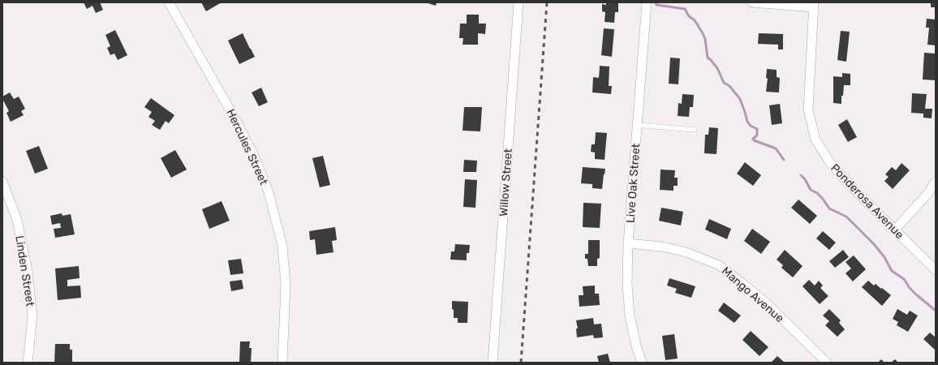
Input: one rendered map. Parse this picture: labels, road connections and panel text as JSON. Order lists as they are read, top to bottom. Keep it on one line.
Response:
{"streets":{"street":["Hercules Street","Willow Street","Live Oak Street","Ponderosa Avenue","Linden Street","Mango Avenue"]},"crossings":[["Live Oak Street","Mango Avenue"]]}
